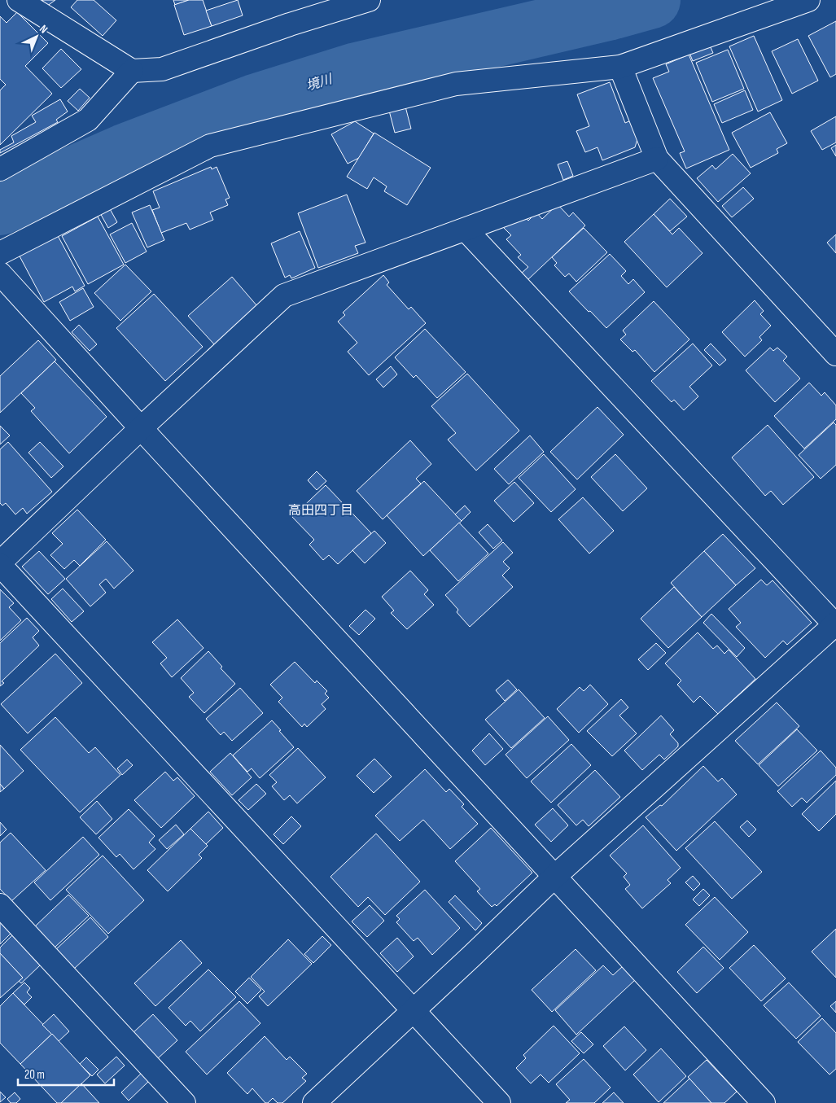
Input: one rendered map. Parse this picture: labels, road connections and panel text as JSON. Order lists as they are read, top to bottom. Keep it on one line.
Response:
{"districts":["高田四丁目"],"water":["境川"],"scale_bar":"20 m","north":"top right"}
